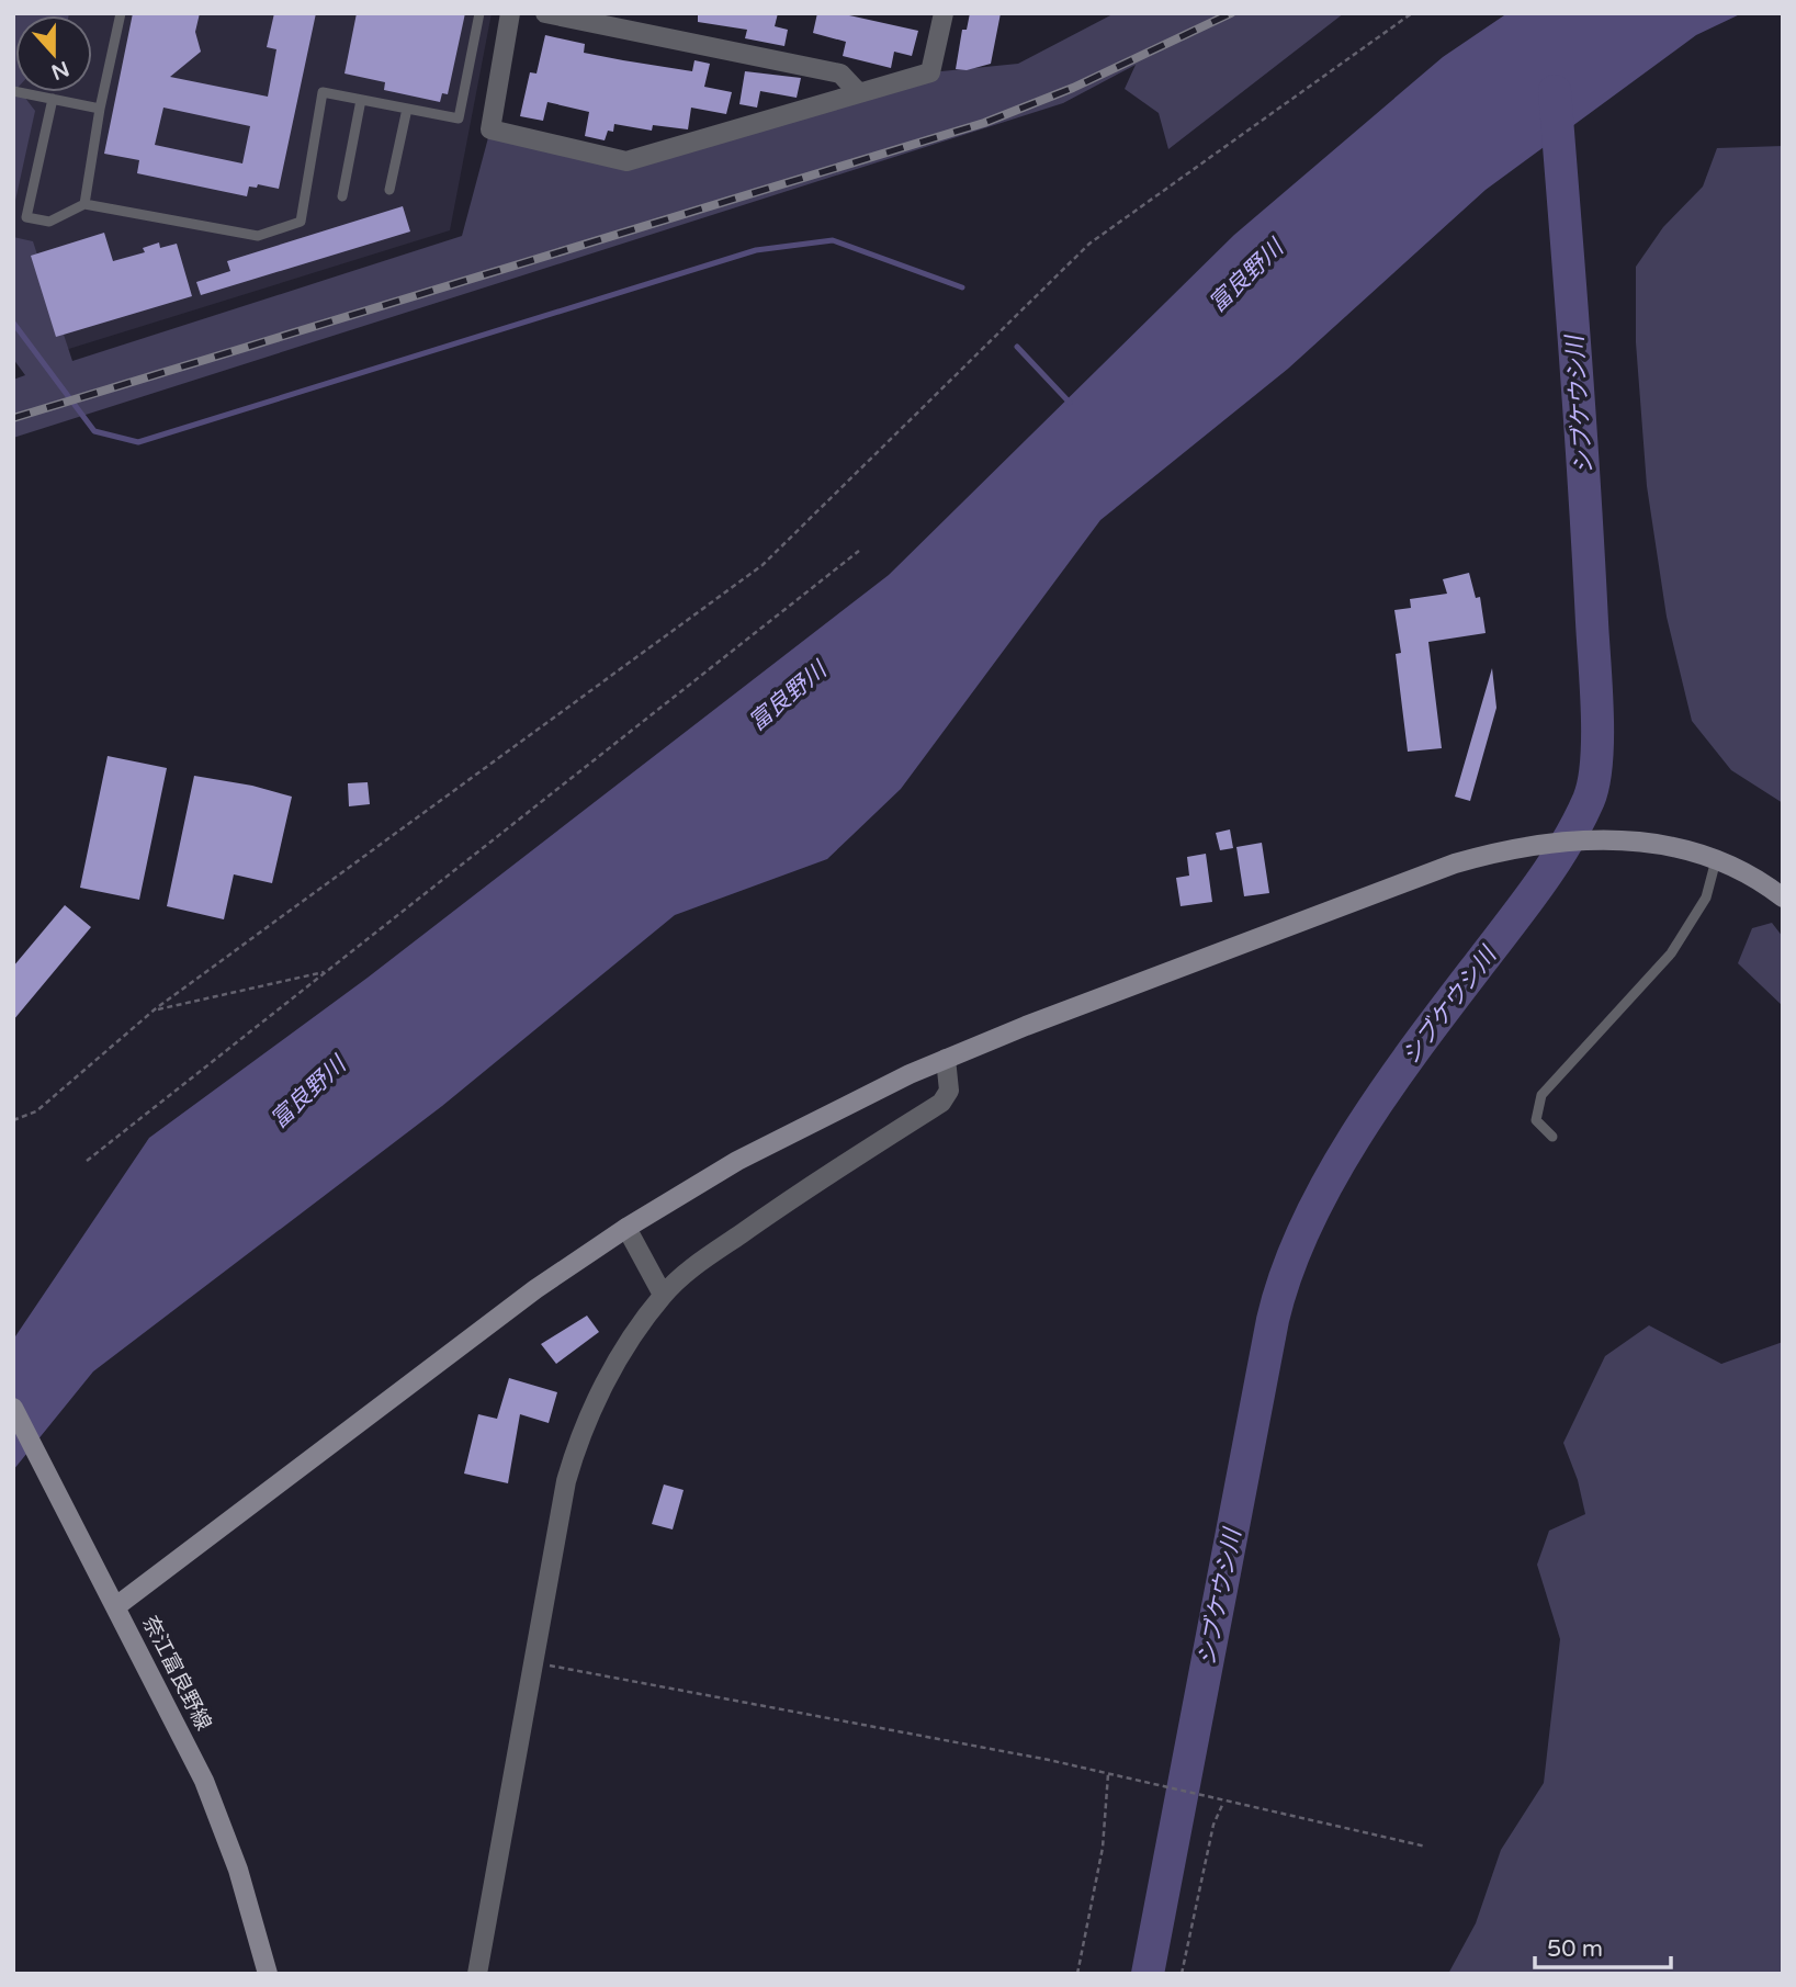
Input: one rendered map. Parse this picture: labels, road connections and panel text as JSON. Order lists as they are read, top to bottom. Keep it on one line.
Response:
{"streets":{"street":["奈江富良野線"]},"water":["富良野川","シブケウシ川"],"scale_bar":"50 m","north":"bottom"}
